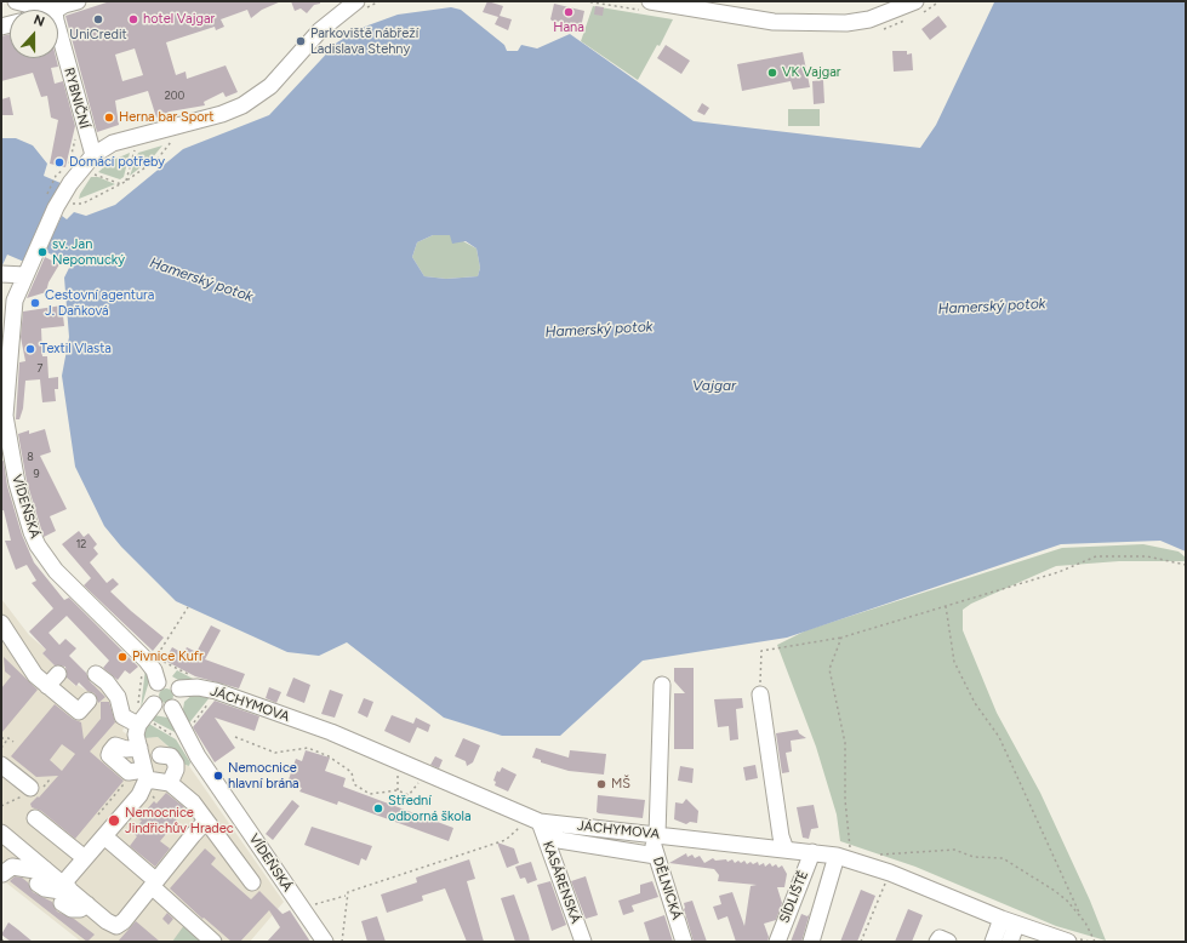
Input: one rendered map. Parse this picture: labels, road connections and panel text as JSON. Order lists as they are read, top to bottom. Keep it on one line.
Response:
{"streets":{"street":["RYBNIČNÍ","VÍDEŇSKÁ","JÁCHYMOVA","KASÁRENSKÁ","DĚLNICKÁ","SÍDLIŠTĚ"]},"crossings":[["RYBNIČNÍ","VÍDEŇSKÁ"],["VÍDEŇSKÁ","JÁCHYMOVA"],["JÁCHYMOVA","KASÁRENSKÁ"],["JÁCHYMOVA","DĚLNICKÁ"],["JÁCHYMOVA","SÍDLIŠTĚ"]],"water":["Hamerský potok","Vajgar"],"places":["Hana","UniCredit","hotel Vajgar","Parkoviště nábřeží Ladislava Stehny","VK Vajgar","Herna bar Sport","Domácí potřeby","sv. Jan Nepomucký","Cestovní agentura J. Daňková","Textil Vlasta","Pivnice Kufr","Nemocnice hlavní brána","MŠ","Střední odborná škola","Nemocnice Jindřichův Hradec"],"house_numbers":["200","7","8","9","12"],"north":"top"}
